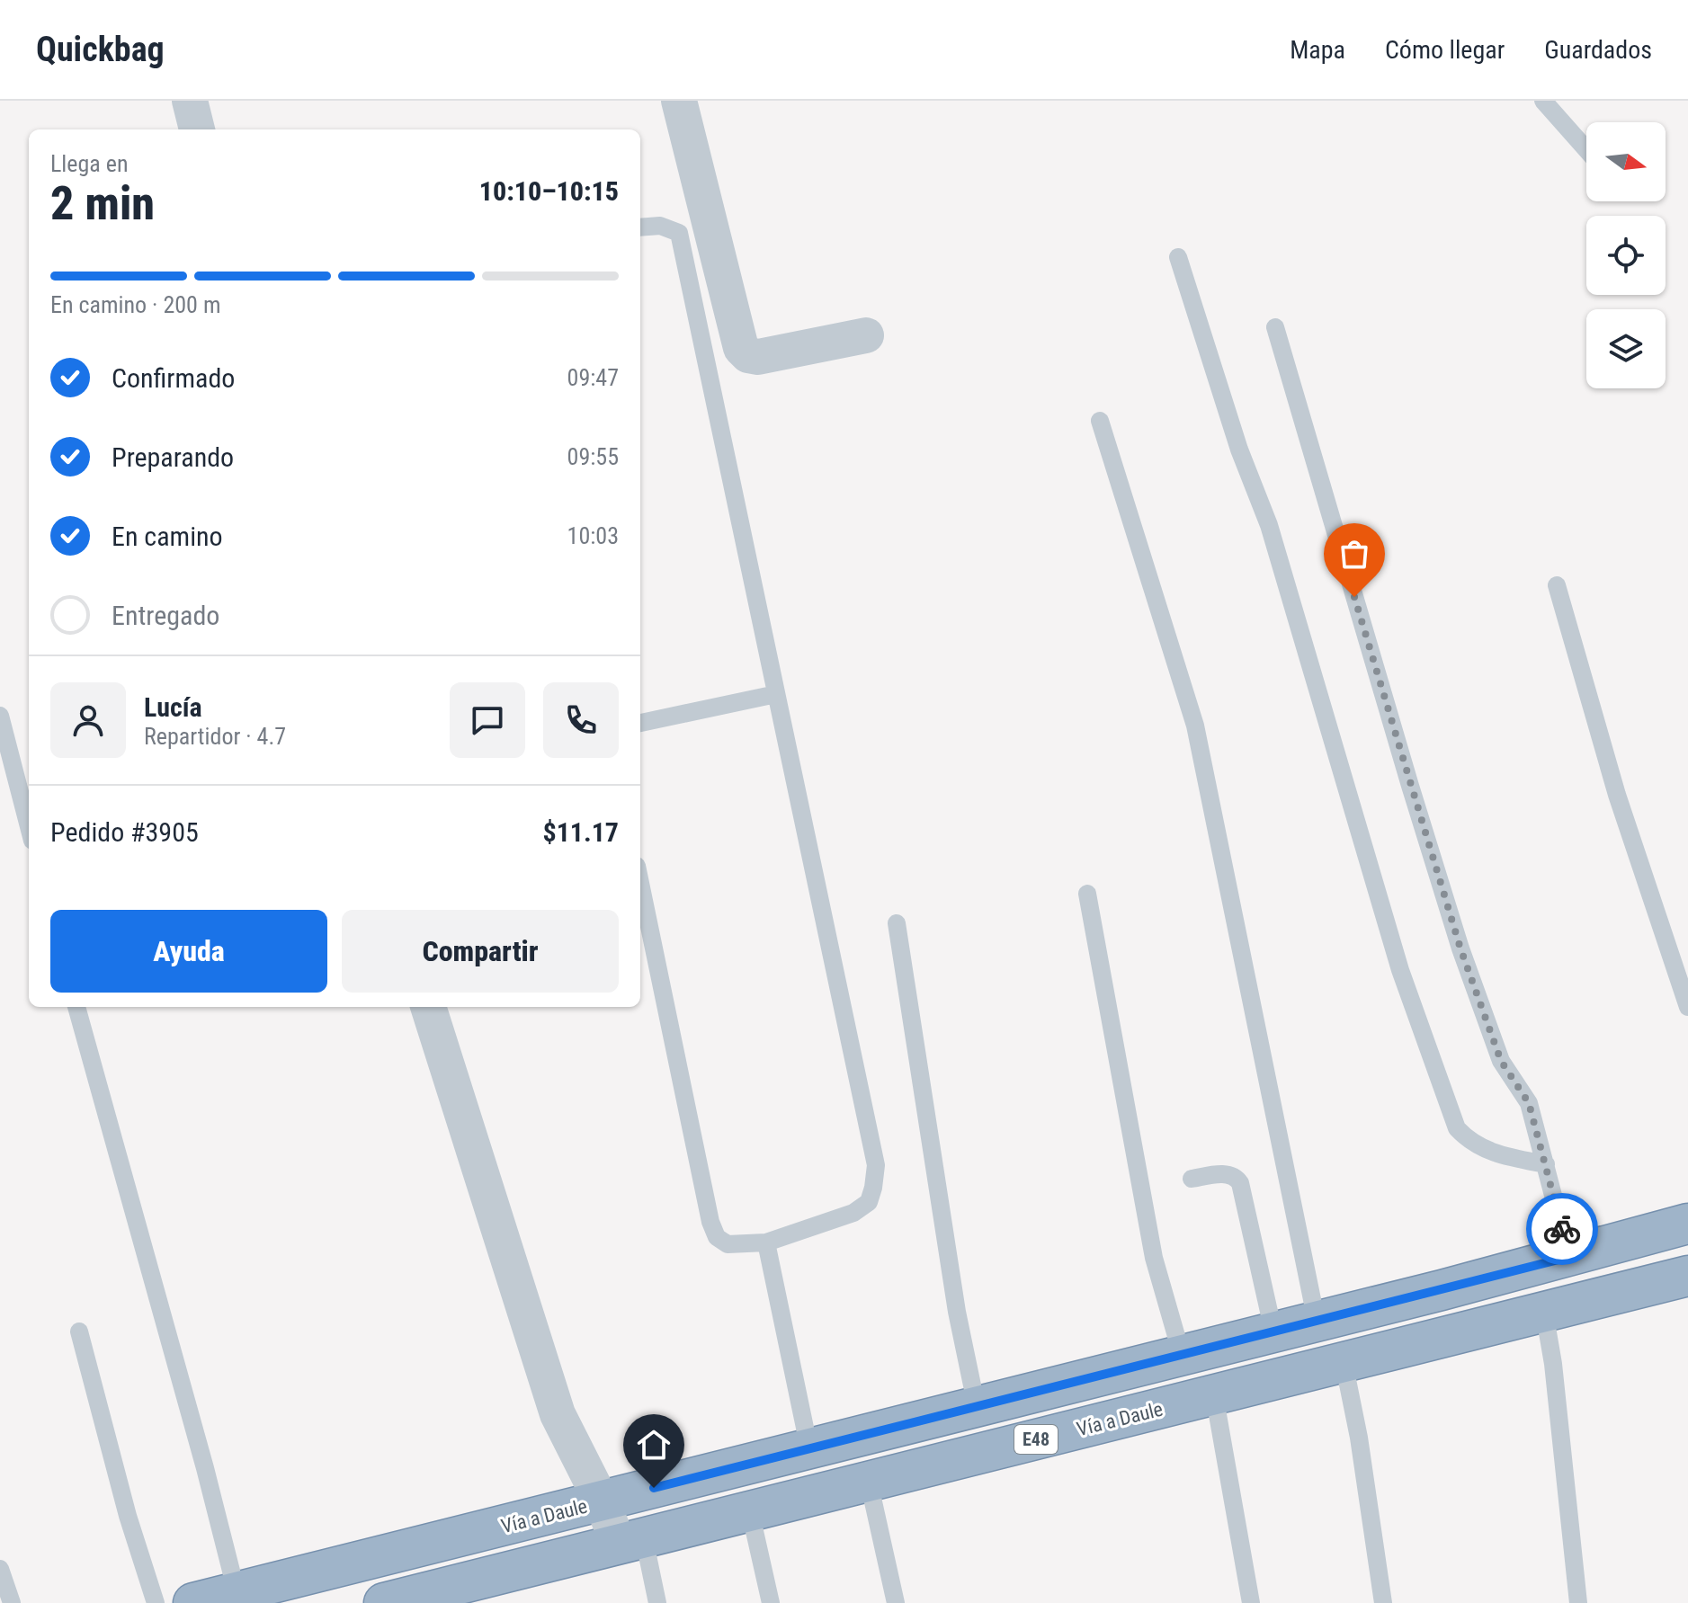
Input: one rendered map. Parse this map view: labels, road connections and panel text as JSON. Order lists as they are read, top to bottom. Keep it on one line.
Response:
{"streets":{"highway":["Vía a Daule","E48"]},"north":"right","page":{"header":"Quickbag","nav":["Mapa","Cómo llegar","Guardados"],"heading":["2 min","Llega en","10:10–10:15"],"panel":["Lucía","Repartidor · 4.7","Pedido #3905","$11.17"],"bar":"En camino · 200 m","list":[["Confirmado","09:47"],["Preparando","09:55"],["En camino","10:03"],"Entregado"],"buttons":["Ayuda","Compartir"]}}
